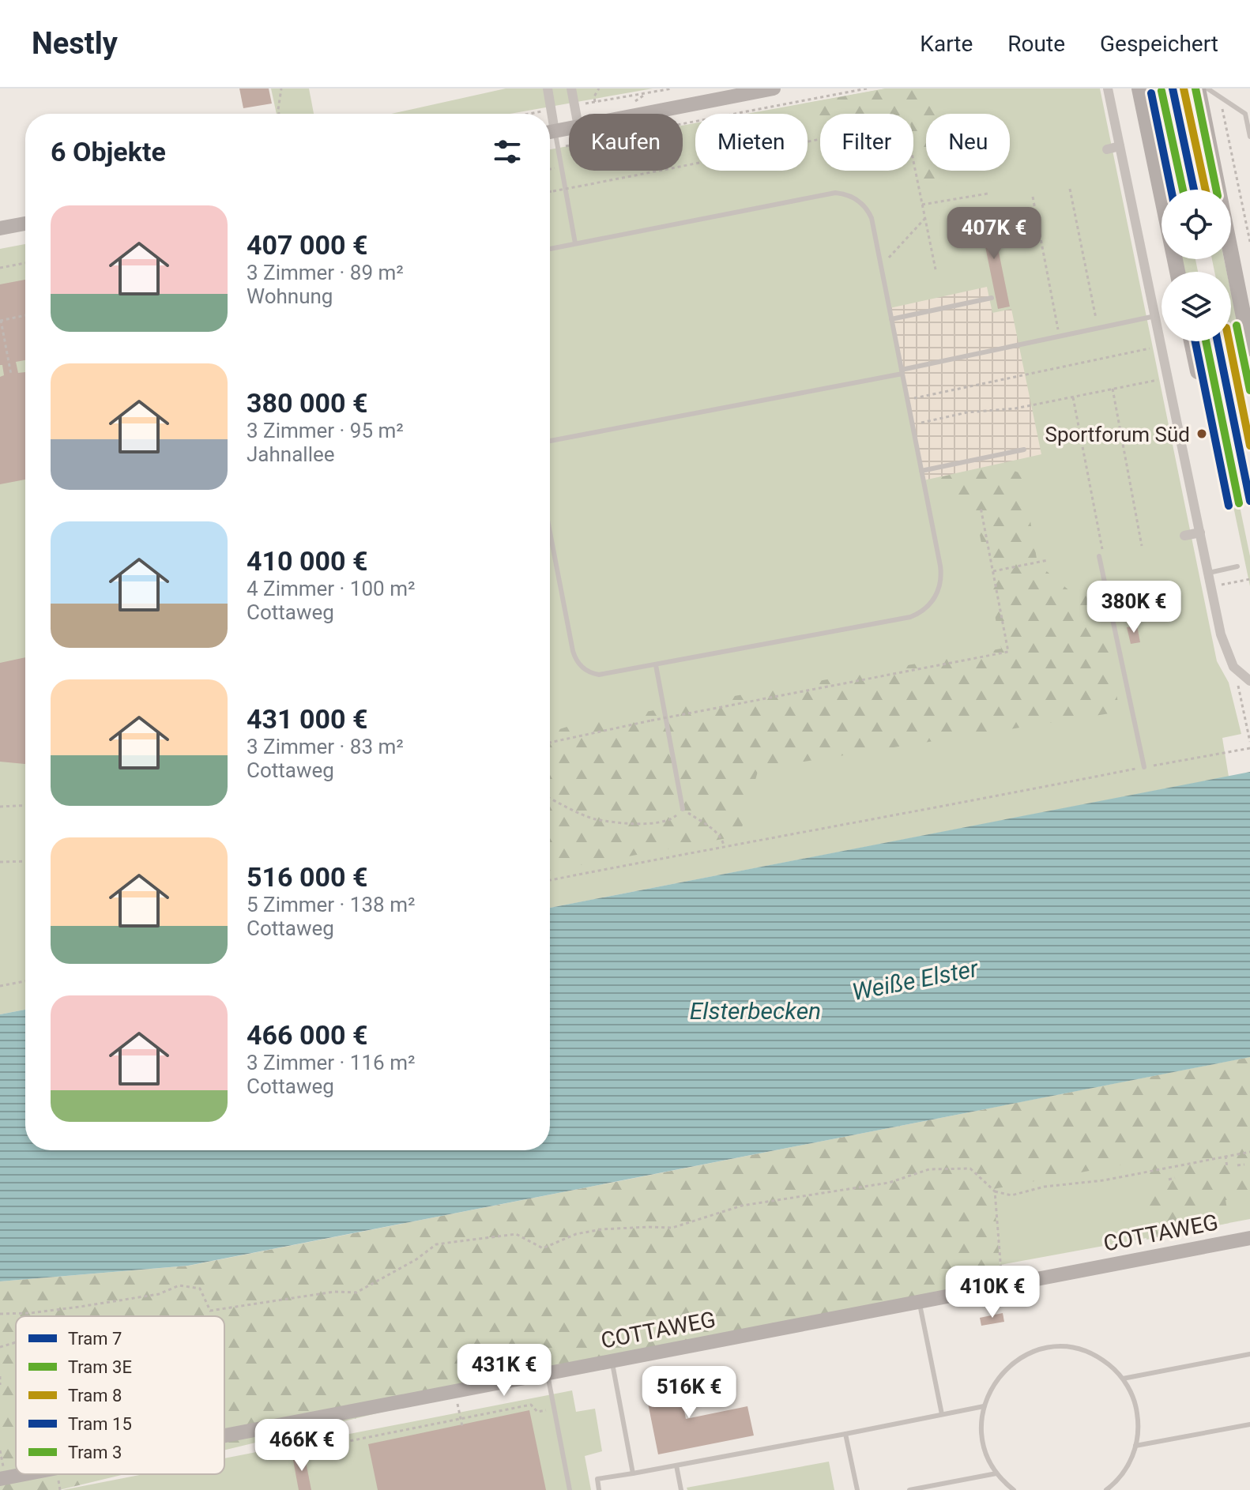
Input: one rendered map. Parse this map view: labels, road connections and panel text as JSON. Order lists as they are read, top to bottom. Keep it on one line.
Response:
{"streets":{"street":["COTTAWEG"]},"water":["Weiße Elster","Elsterbecken"],"places":["Sportforum Süd"],"lines":["tram line 7","tram line 8","tram line 3","tram line 3E","tram line 15"],"legend":["Tram 7","Tram 3E","Tram 8","Tram 15","Tram 3"],"page":{"header":"Nestly","nav":["Karte","Route","Gespeichert"],"chip":["Kaufen","Mieten","Filter","Neu"],"heading":"6 Objekte","list":[{"name":"407 000 €","note":"3 Zimmer · 89 m² · Wohnung"},{"name":"380 000 €","note":"3 Zimmer · 95 m² · Jahnallee"},{"name":"410 000 €","note":"4 Zimmer · 100 m² · Cottaweg"},{"name":"431 000 €","note":"3 Zimmer · 83 m² · Cottaweg"},{"name":"516 000 €","note":"5 Zimmer · 138 m² · Cottaweg"},{"name":"466 000 €","note":"3 Zimmer · 116 m² · Cottaweg"}],"price":["407K €","380K €","410K €","431K €","516K €","466K €"]}}
